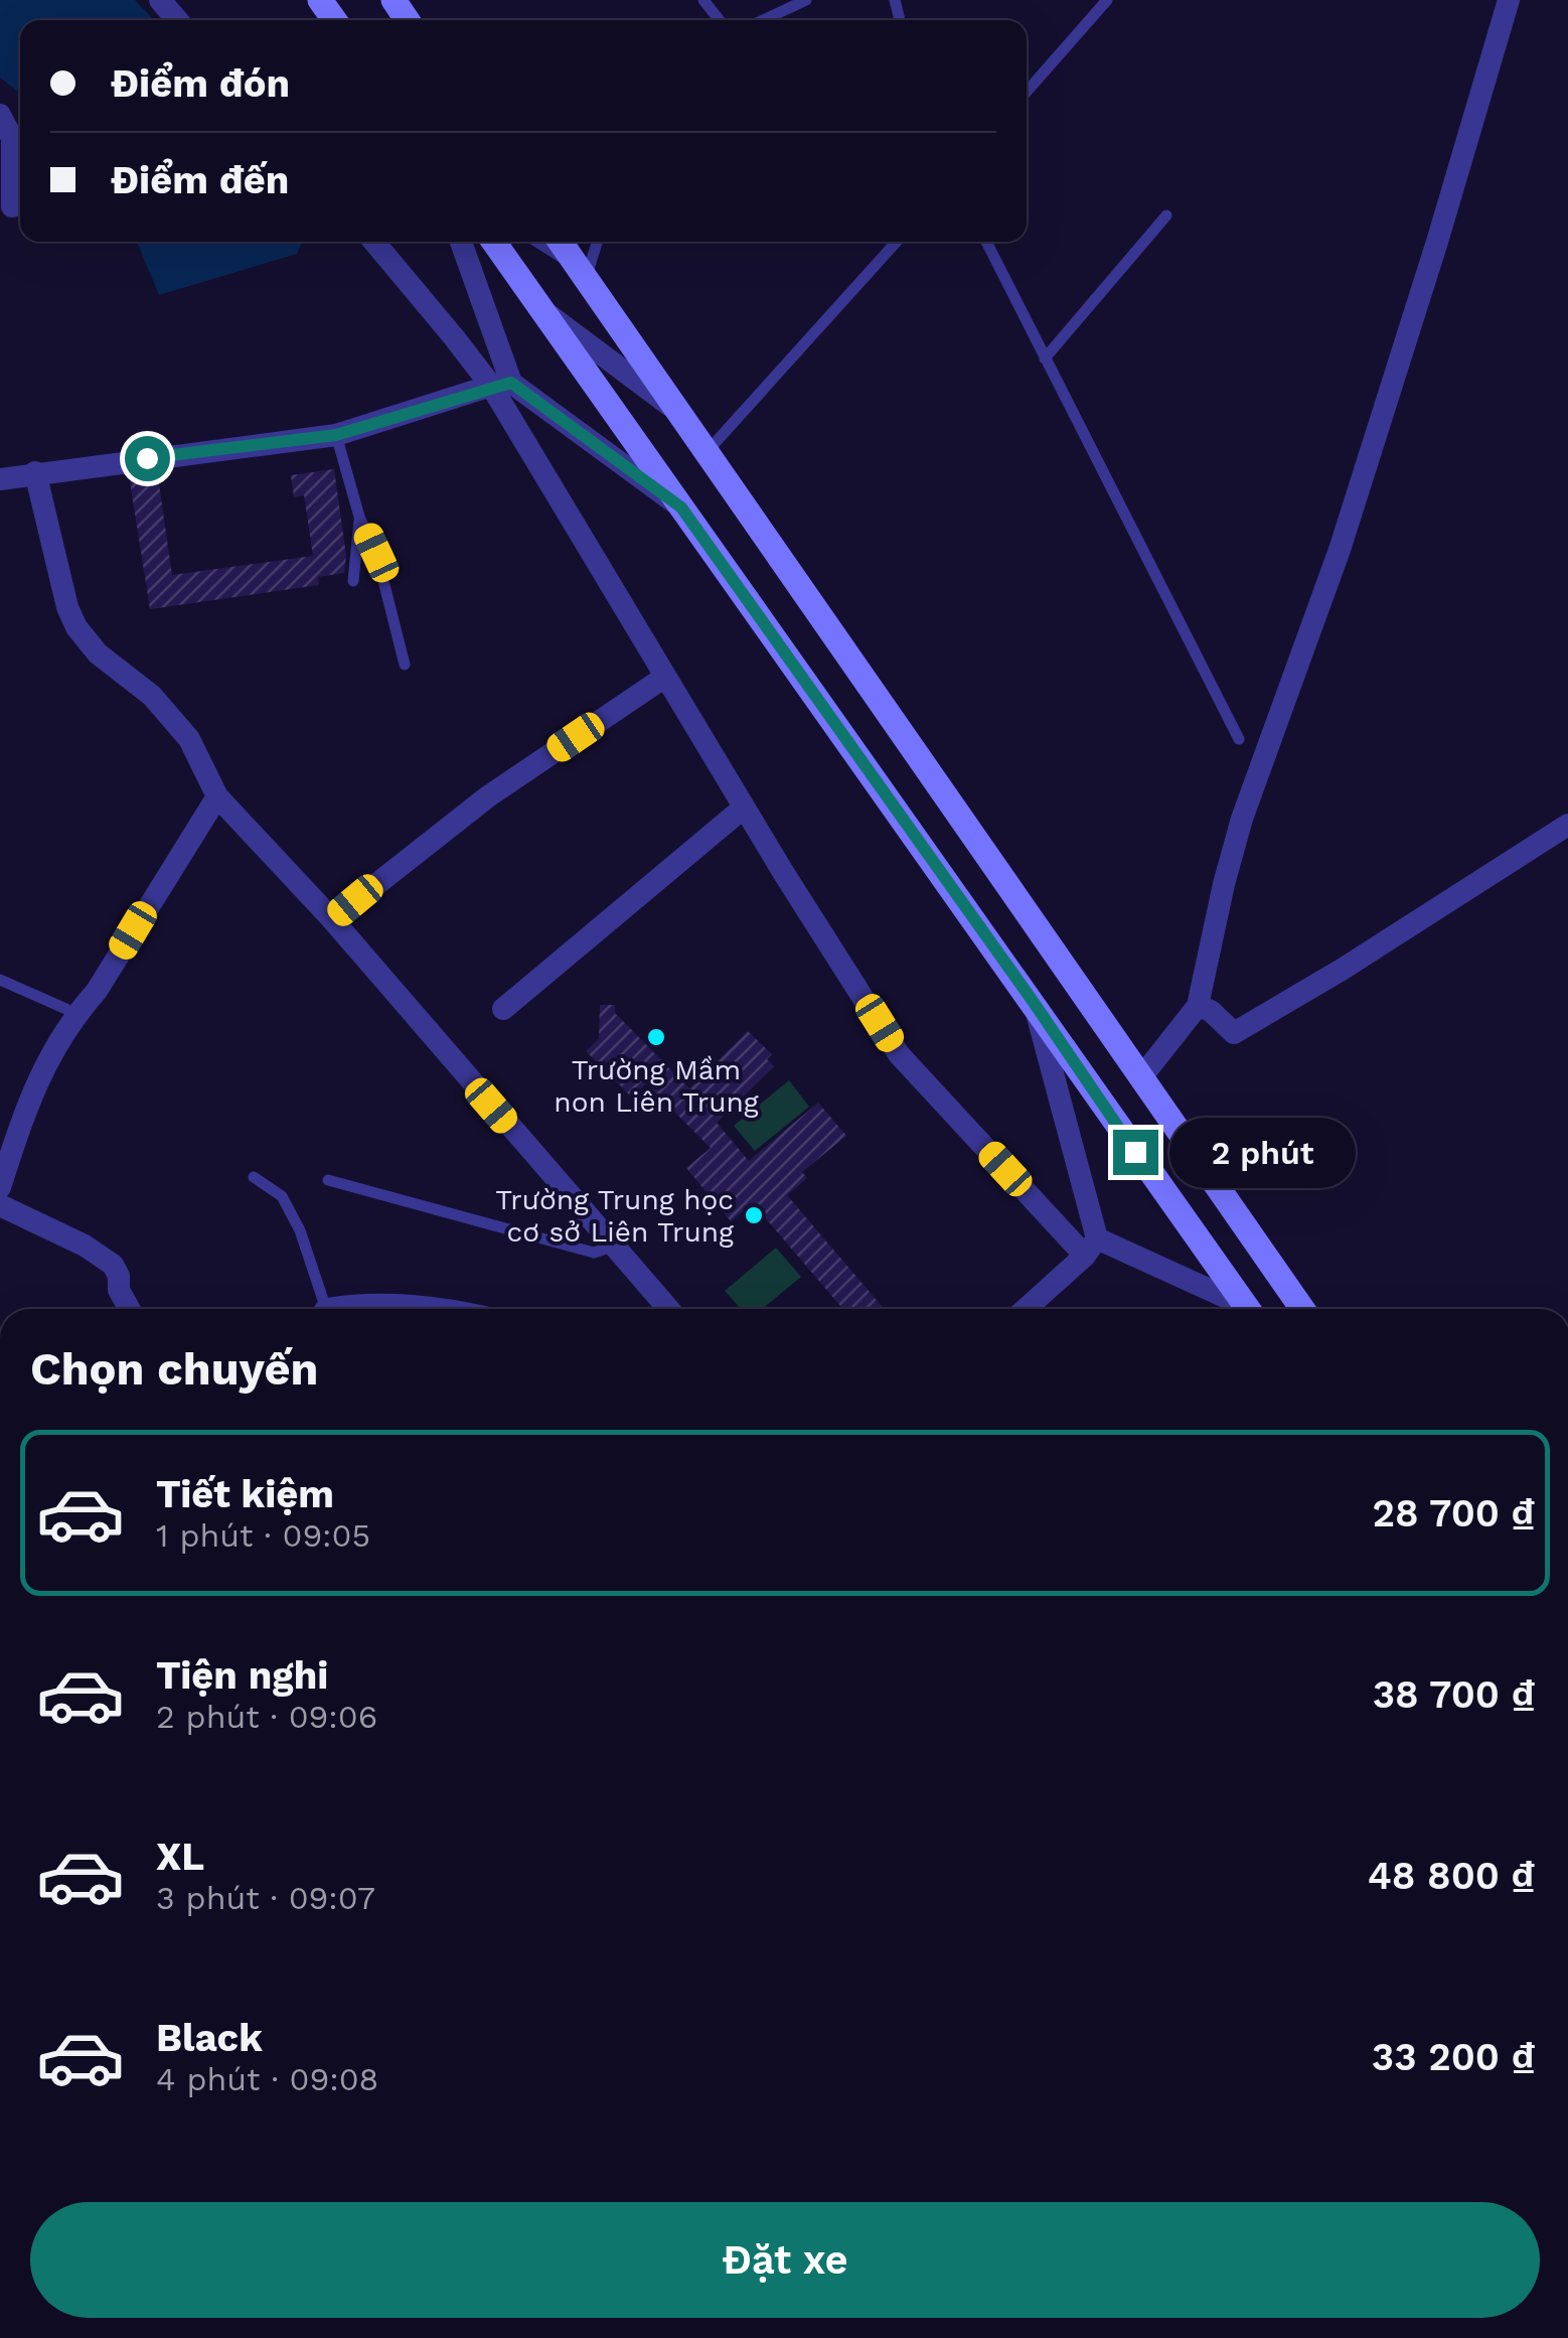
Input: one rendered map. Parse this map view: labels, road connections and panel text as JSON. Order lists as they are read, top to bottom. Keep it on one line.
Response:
{"places":["Trường Mầm non Liên Trung","Trường Trung học cơ sở Liên Trung"],"page":{"banner":["Điểm đón","Điểm đến"],"bubble":"2 phút","heading":"Chọn chuyến","list":[{"name":"Tiết kiệm","note":"1 phút · 09:05","value":"28 700 ₫"},{"name":"Tiện nghi","note":"2 phút · 09:06","value":"38 700 ₫"},{"name":"XL","note":"3 phút · 09:07","value":"48 800 ₫"},{"name":"Black","note":"4 phút · 09:08","value":"33 200 ₫"}],"buttons":"Đặt xe"}}
